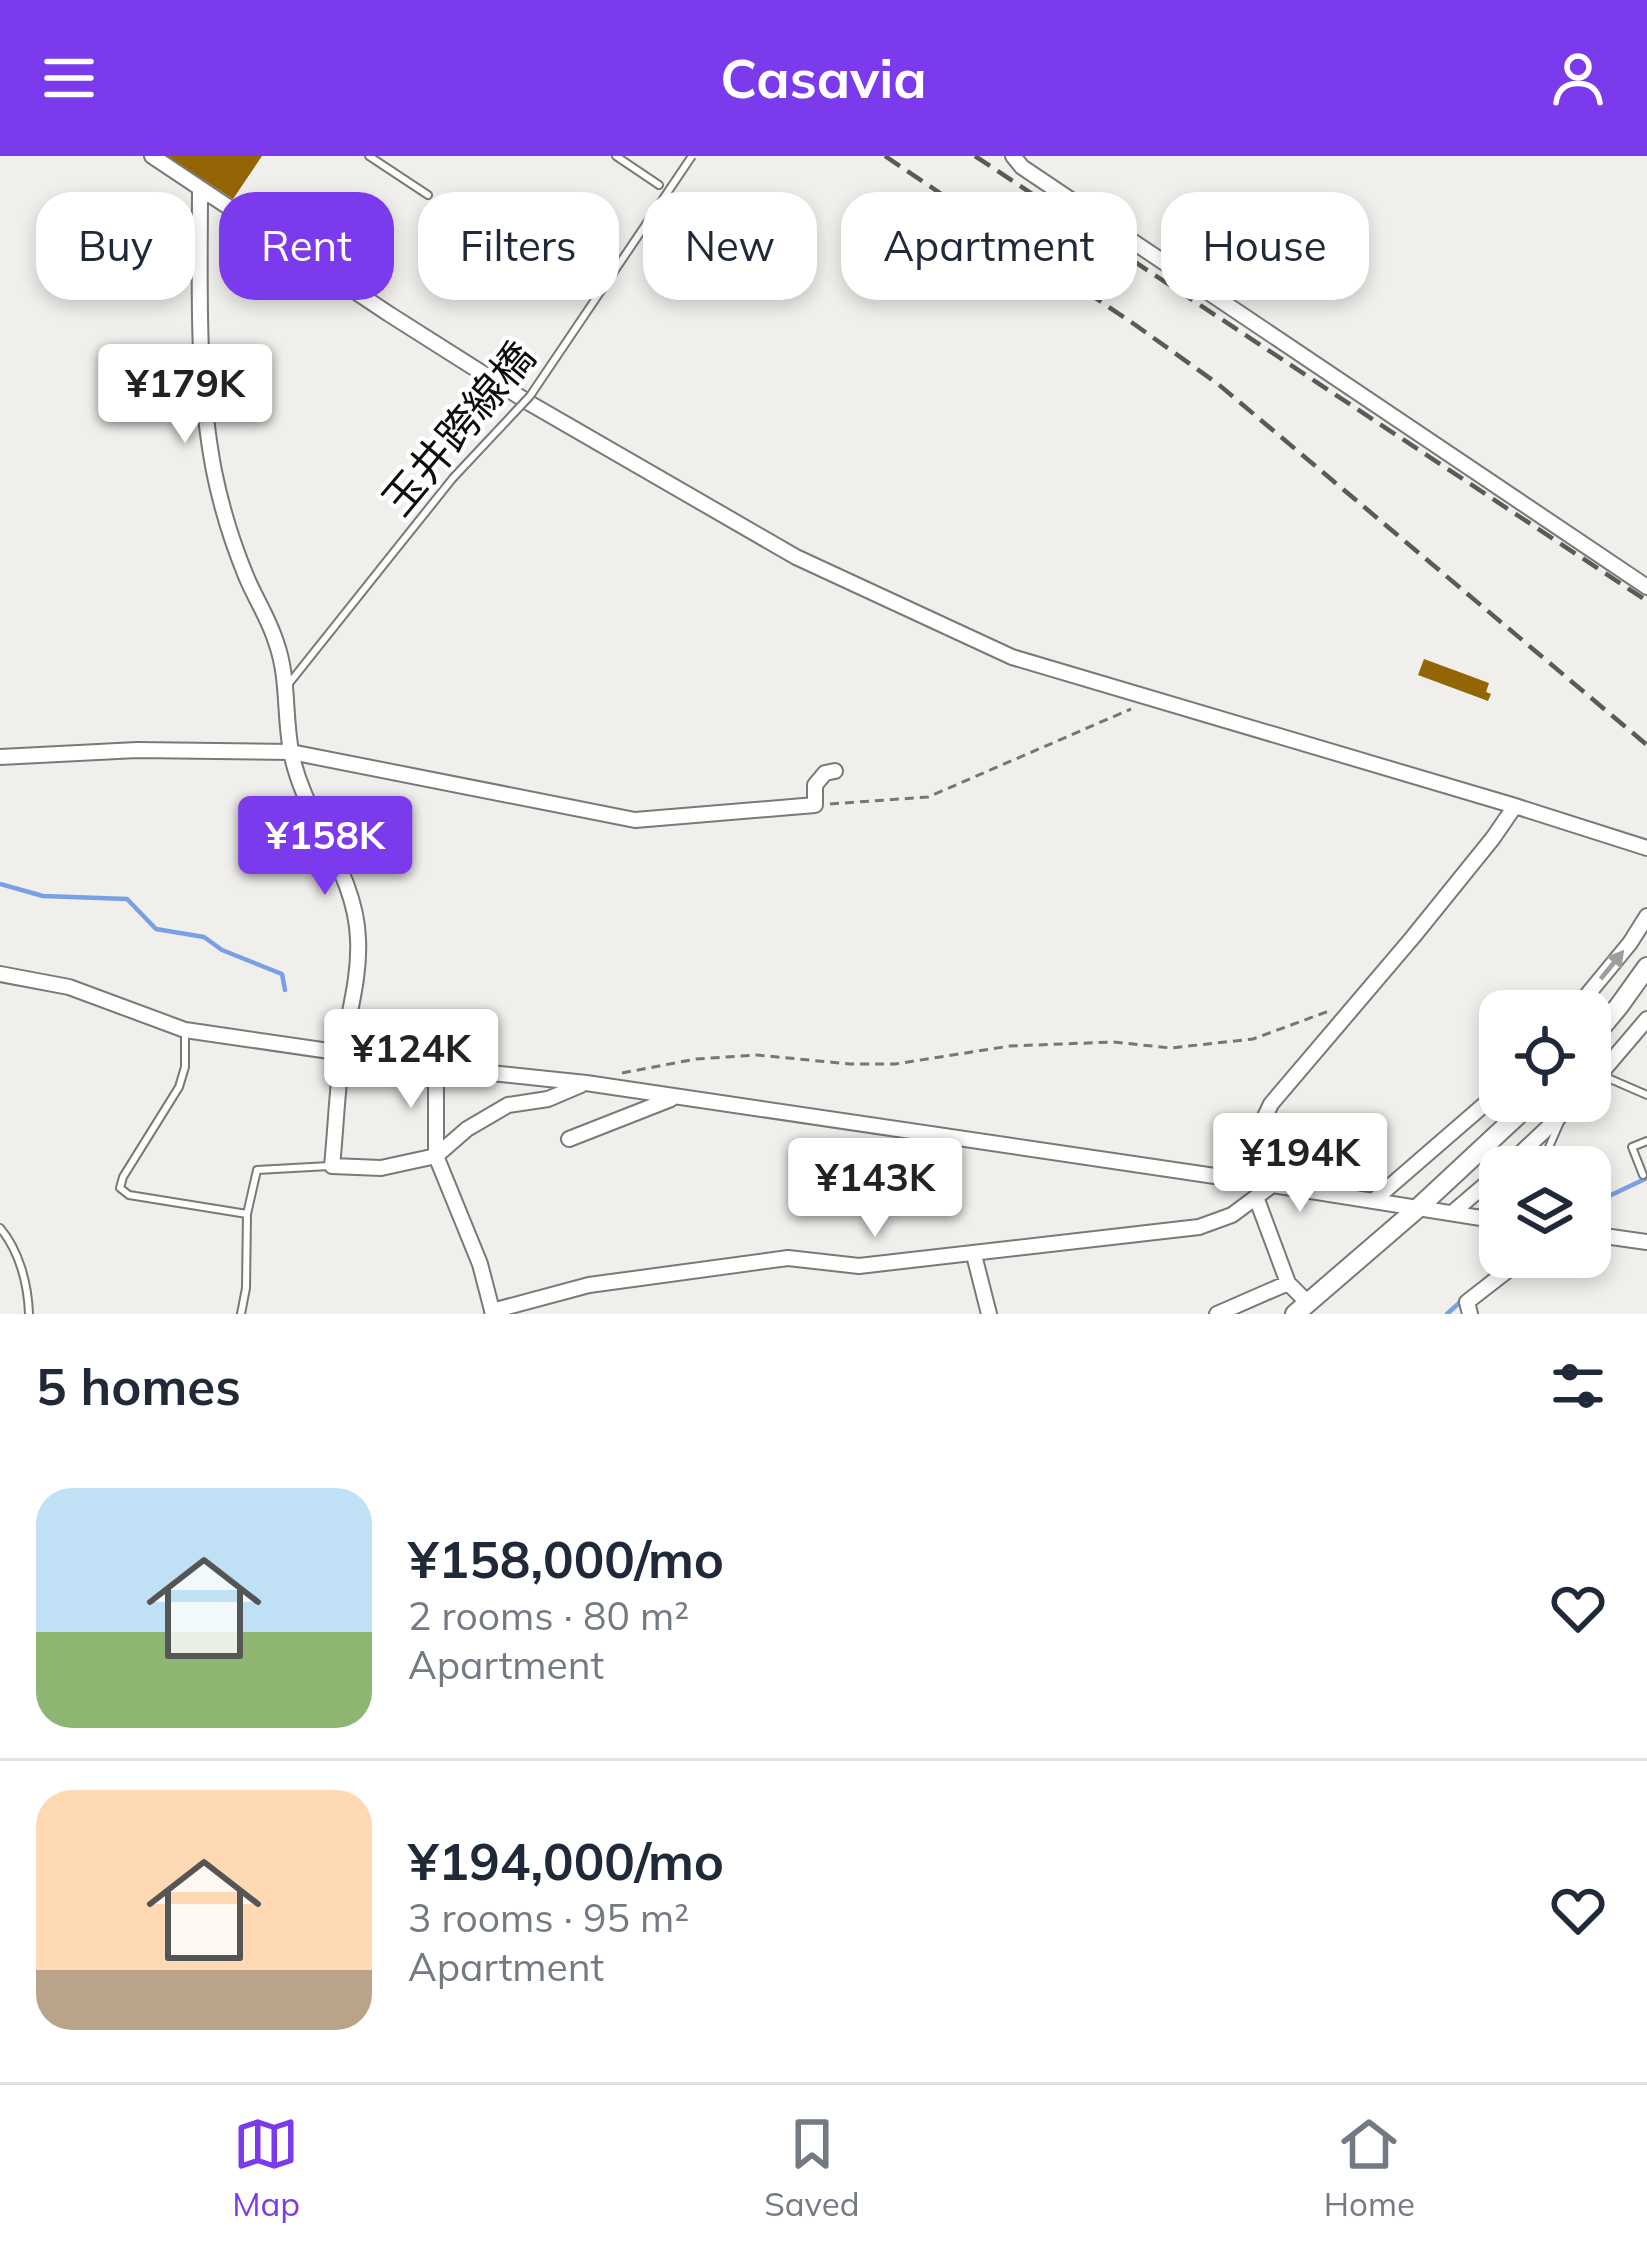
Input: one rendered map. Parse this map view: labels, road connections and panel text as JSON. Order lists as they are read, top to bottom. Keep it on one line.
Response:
{"streets":{"lane":["玉井跨線橋"]},"page":{"header":"Casavia","chip":["Buy","Rent","Filters","New","Apartment","House"],"price":["¥179K","¥158K","¥124K","¥194K","¥143K"],"heading":"5 homes","list":[{"name":"¥158,000/mo","note":"2 rooms · 80 m² · Apartment"},{"name":"¥194,000/mo","note":"3 rooms · 95 m² · Apartment"}],"tabs":["Map","Saved","Home"]}}
